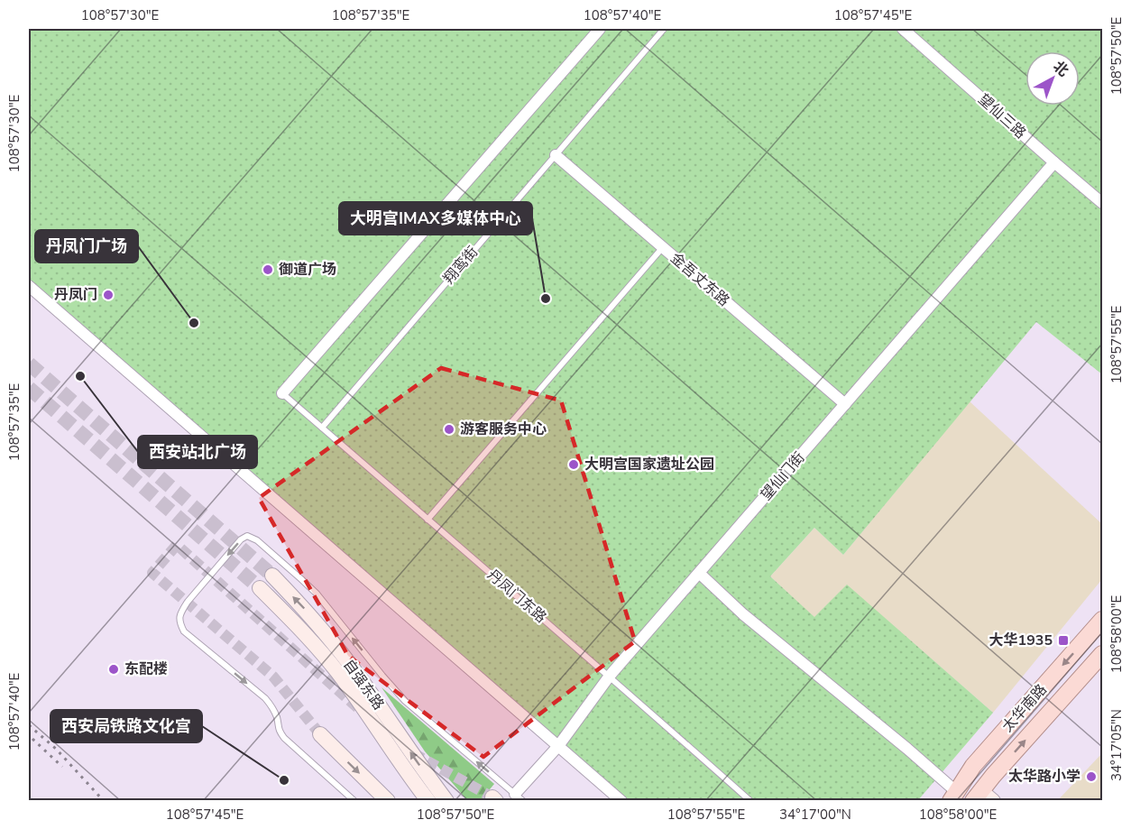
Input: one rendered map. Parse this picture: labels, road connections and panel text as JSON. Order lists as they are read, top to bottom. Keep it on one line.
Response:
{"streets":{"main road":["自强东路","太华南路"],"street":["望仙三路","金吾丈东路","望仙门街"],"lane":["翔鸾街","丹凤门东路"]},"crossings":[["望仙三路","望仙门街"],["翔鸾街","金吾丈东路"],["翔鸾街","丹凤门东路"],["金吾丈东路","望仙门街"],["望仙门街","丹凤门东路"]],"places":{"other":["御道广场","丹凤门","大明宫IMAX多媒体中心","丹凤门广场","西安站北广场","游客服务中心","大明宫国家遗址公园","东配楼","太华路小学","西安局铁路文化宫"],"transit":["大华1935"]},"north":"top right","coordinates":["108°57'30\"E","108°57'35\"E","108°57'40\"E","108°57'45\"E","108°57'50\"E","108°57'55\"E","108°58'00\"E","34°17'05\"N","34°17'00\"N"]}
